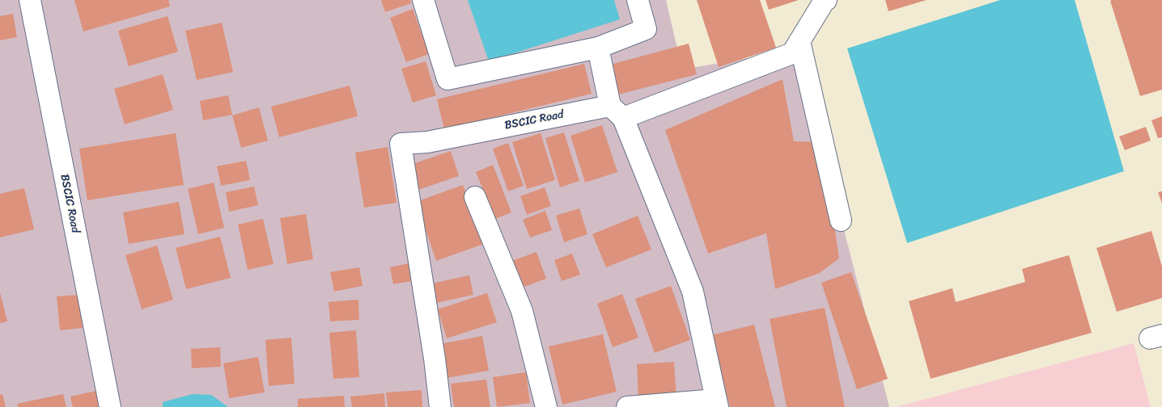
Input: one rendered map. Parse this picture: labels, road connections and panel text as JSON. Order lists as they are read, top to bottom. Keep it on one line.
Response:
{"streets":{"street":["BSCIC Road"]}}
